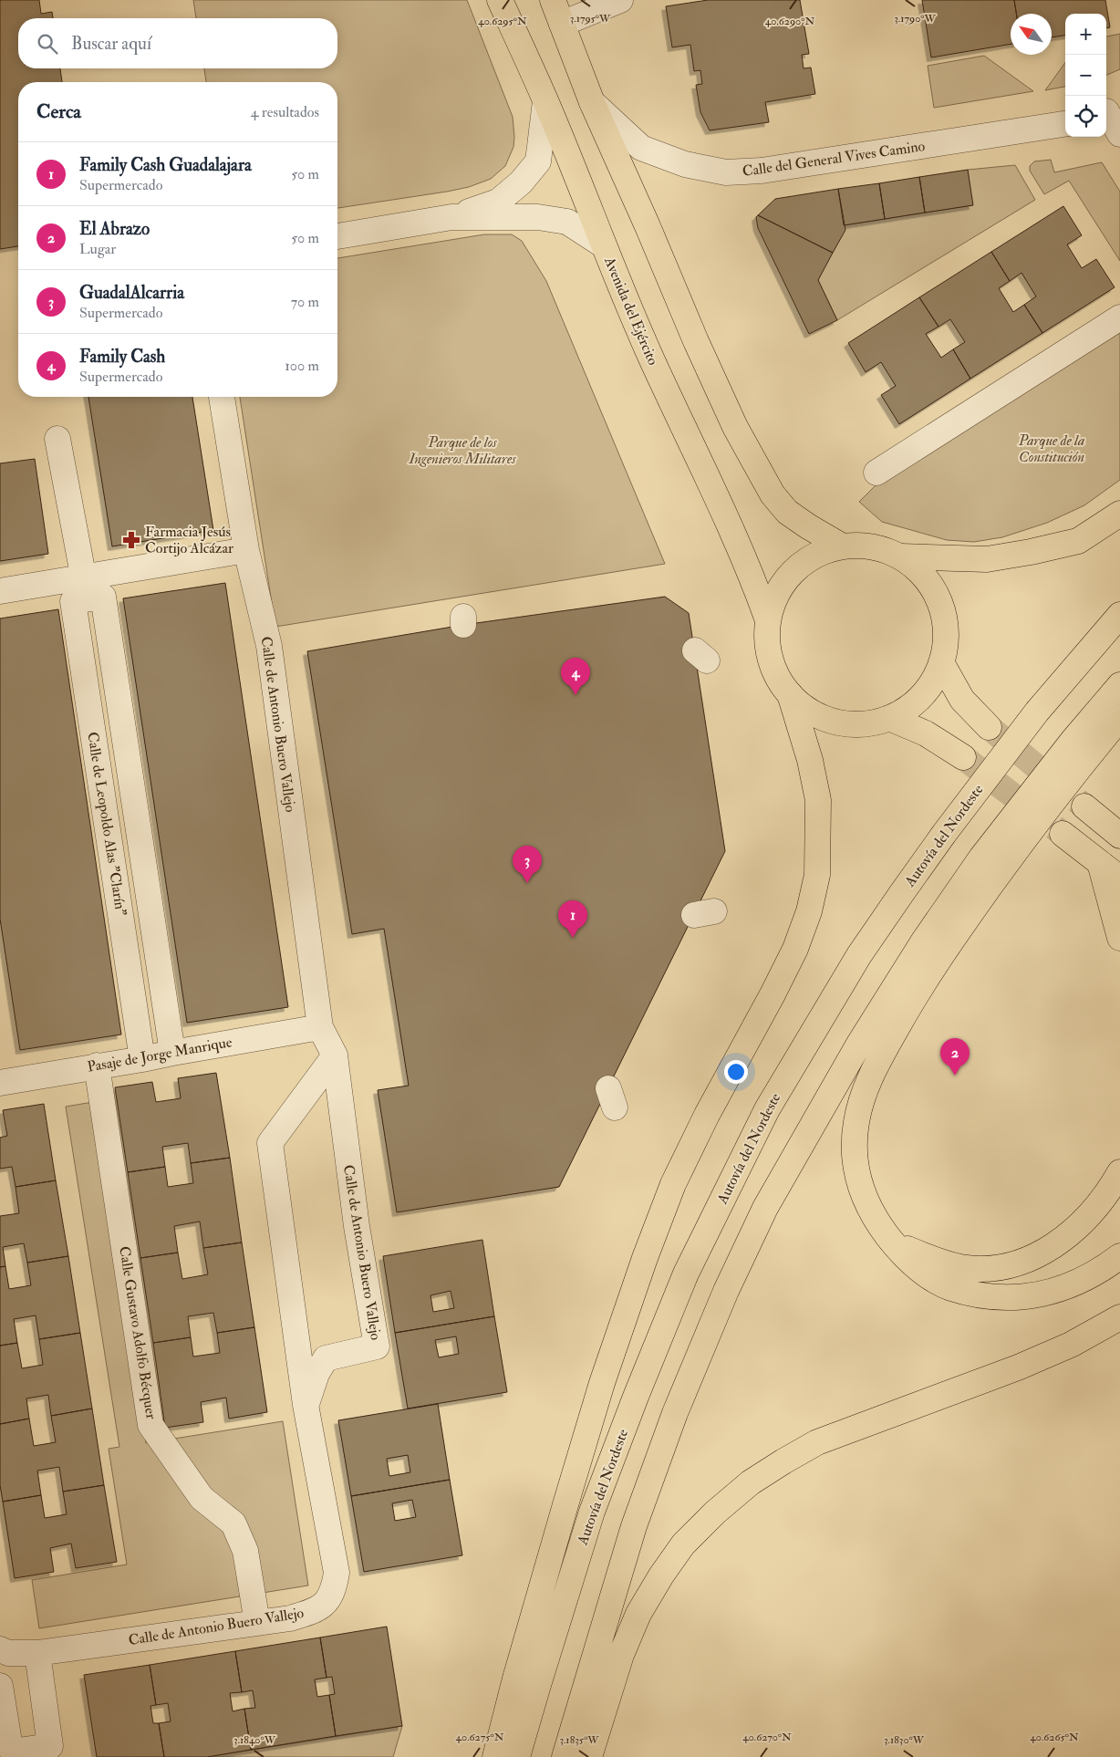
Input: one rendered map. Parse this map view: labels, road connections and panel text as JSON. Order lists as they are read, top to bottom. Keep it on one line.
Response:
{"streets":{"main road":["Avenida del Ejército","Autovía del Nordeste"],"street":["Calle del General Vives Camino","Calle de Antonio Buero Vallejo","Calle de Leopoldo Alas \"Clarín\"","Pasaje de Jorge Manrique","Calle Gustavo Adolfo Bécquer"]},"crossings":[["Calle de Antonio Buero Vallejo","Pasaje de Jorge Manrique"],["Calle de Antonio Buero Vallejo","Calle Gustavo Adolfo Bécquer"],["Calle de Leopoldo Alas \"Clarín\"","Pasaje de Jorge Manrique"],["Pasaje de Jorge Manrique","Calle Gustavo Adolfo Bécquer"]],"parks":["Parque de la Constitución","Parque de los Ingenieros Militares"],"places":{"pharmacy":["Farmacia Jesús Cortijo Alcázar"]},"north":"top left","page":{"map_buttons":["+","−"],"search":"Buscar aquí","heading":["Cerca","4 resultados"],"list":[{"mark":"1","name":"Family Cash Guadalajara","note":"Supermercado","value":"50 m"},{"mark":"2","name":"El Abrazo","note":"Lugar","value":"50 m"},{"mark":"3","name":"GuadalAlcarria","note":"Supermercado","value":"70 m"},{"mark":"4","name":"Family Cash","note":"Supermercado","value":"100 m"}],"pins":["4","3","1","2"]},"coordinates":["3.1795°W","3.1790°W","40.6295°N","40.6290°N","40.6275°N","40.6270°N","40.6265°N","3.1840°W","3.1835°W","3.1830°W"]}
